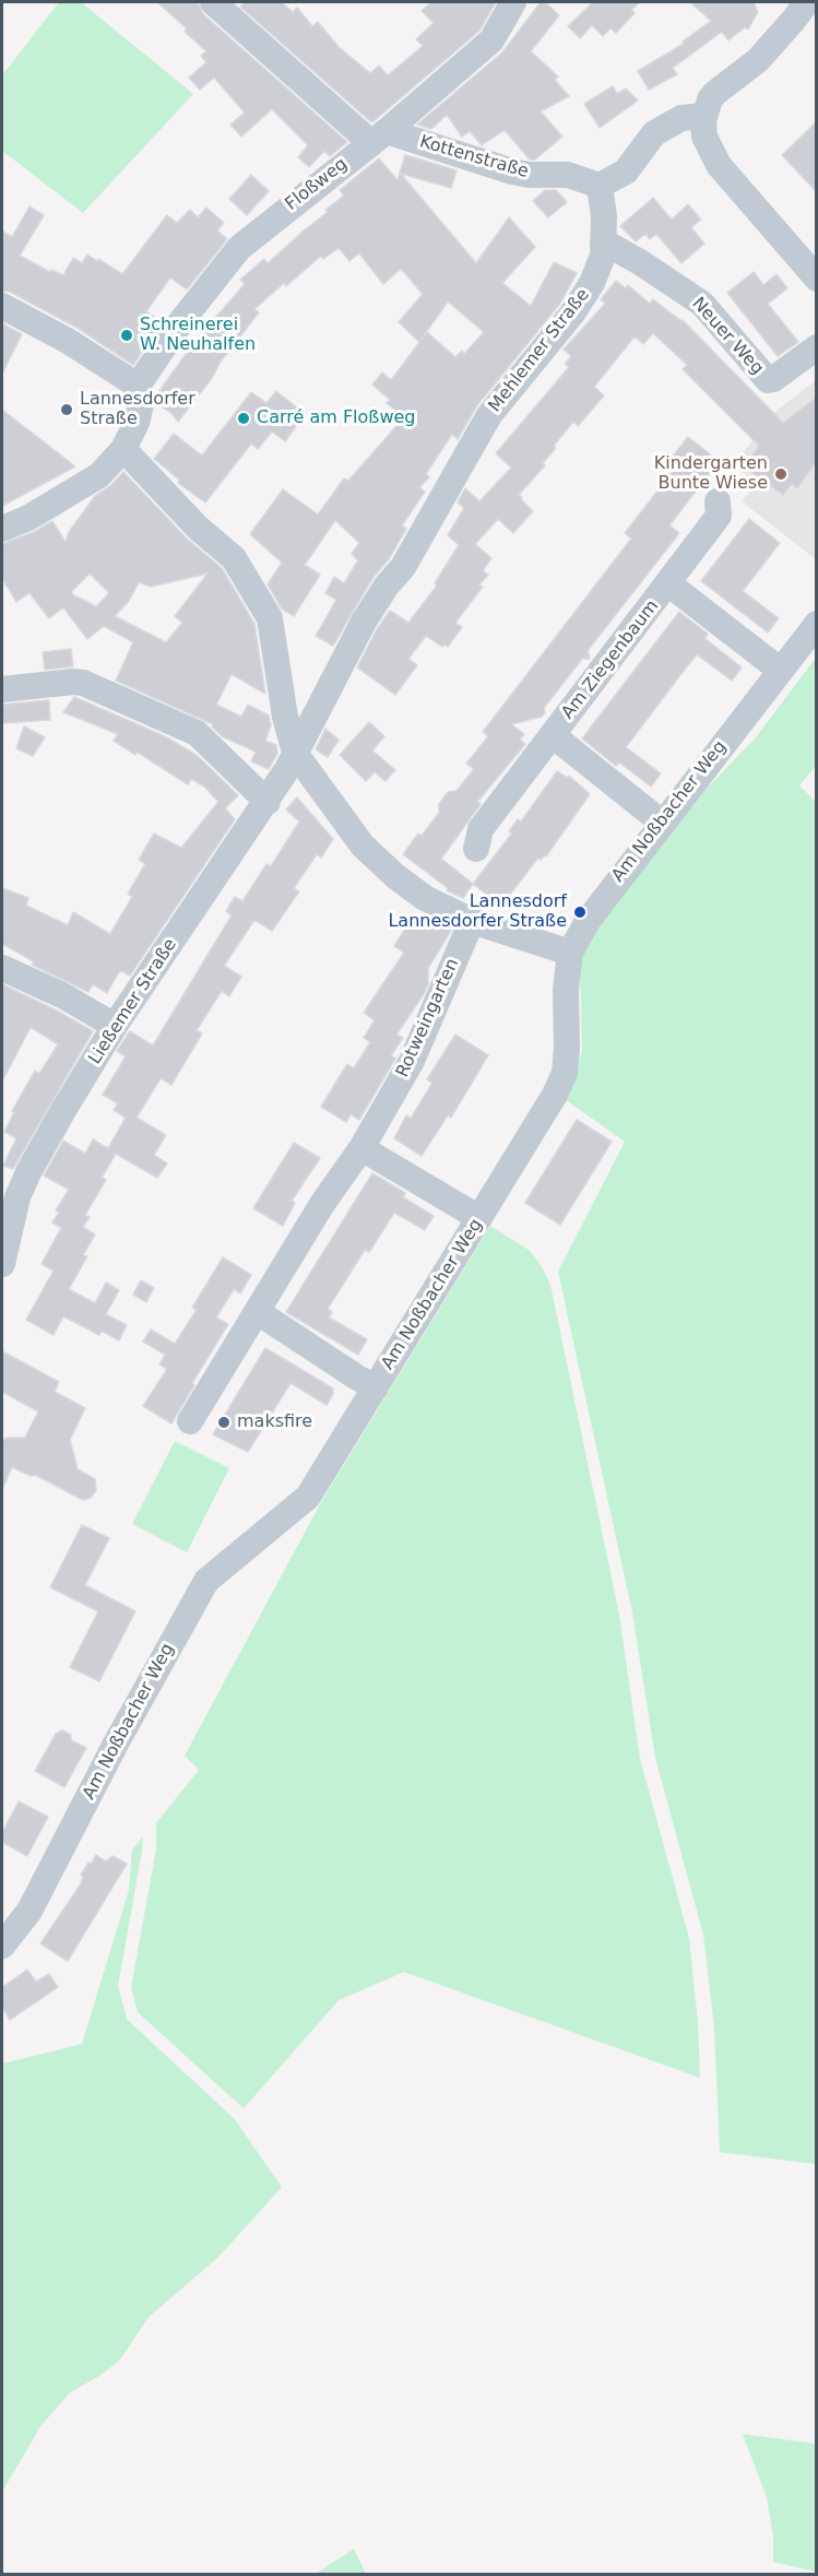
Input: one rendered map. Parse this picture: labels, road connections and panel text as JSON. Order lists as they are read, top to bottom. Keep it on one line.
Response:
{"streets":{"street":["Kottenstraße","Floßweg","Neuer Weg","Mehlemer Straße","Am Ziegenbaum","Am Noßbacher Weg","Ließemer Straße","Rotweingarten"]},"crossings":[["Kottenstraße","Floßweg"],["Kottenstraße","Mehlemer Straße"],["Neuer Weg","Mehlemer Straße"],["Mehlemer Straße","Ließemer Straße"],["Am Ziegenbaum","Am Noßbacher Weg"]],"places":["Schreinerei W. Neuhalfen","Lannesdorfer Straße","Carré am Floßweg","Kindergarten Bunte Wiese","Lannesdorf Lannesdorfer Straße","maksfire"]}
